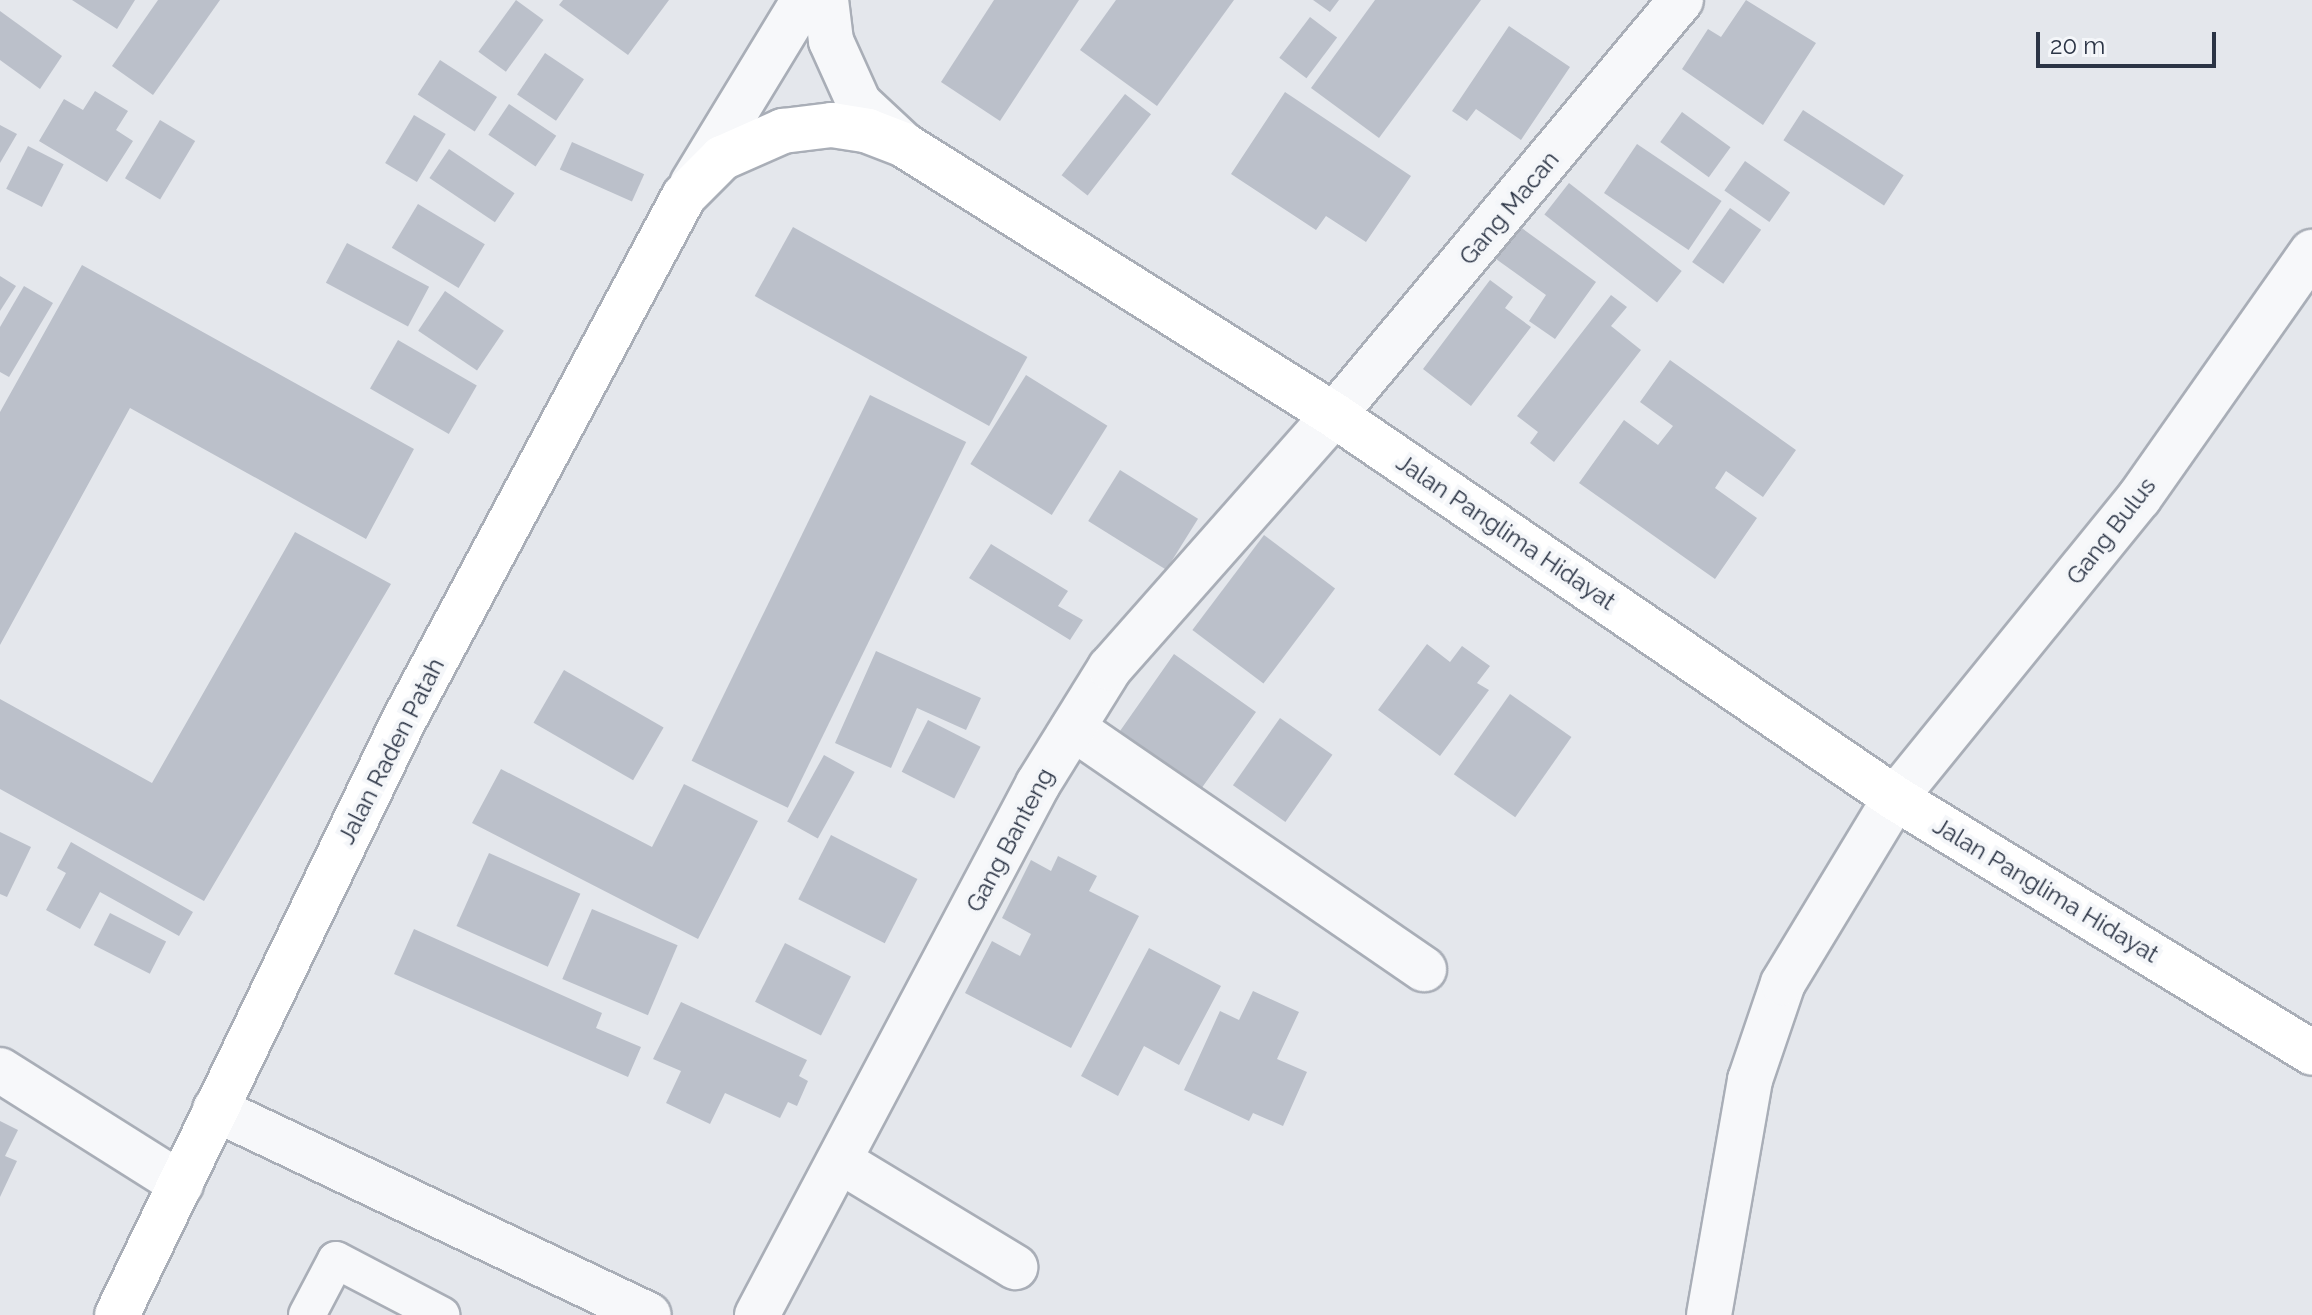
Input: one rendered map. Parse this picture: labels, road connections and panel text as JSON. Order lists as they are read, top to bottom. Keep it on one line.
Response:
{"streets":{"main road":["Jalan Panglima Hidayat","Jalan Raden Patah"],"street":["Gang Macan","Gang Bulus","Gang Banteng"]},"crossings":[["Gang Macan","Jalan Panglima Hidayat"],["Gang Macan","Gang Banteng"],["Gang Bulus","Jalan Panglima Hidayat"],["Jalan Panglima Hidayat","Jalan Raden Patah"],["Jalan Panglima Hidayat","Gang Banteng"]],"scale_bar":"20 m"}
